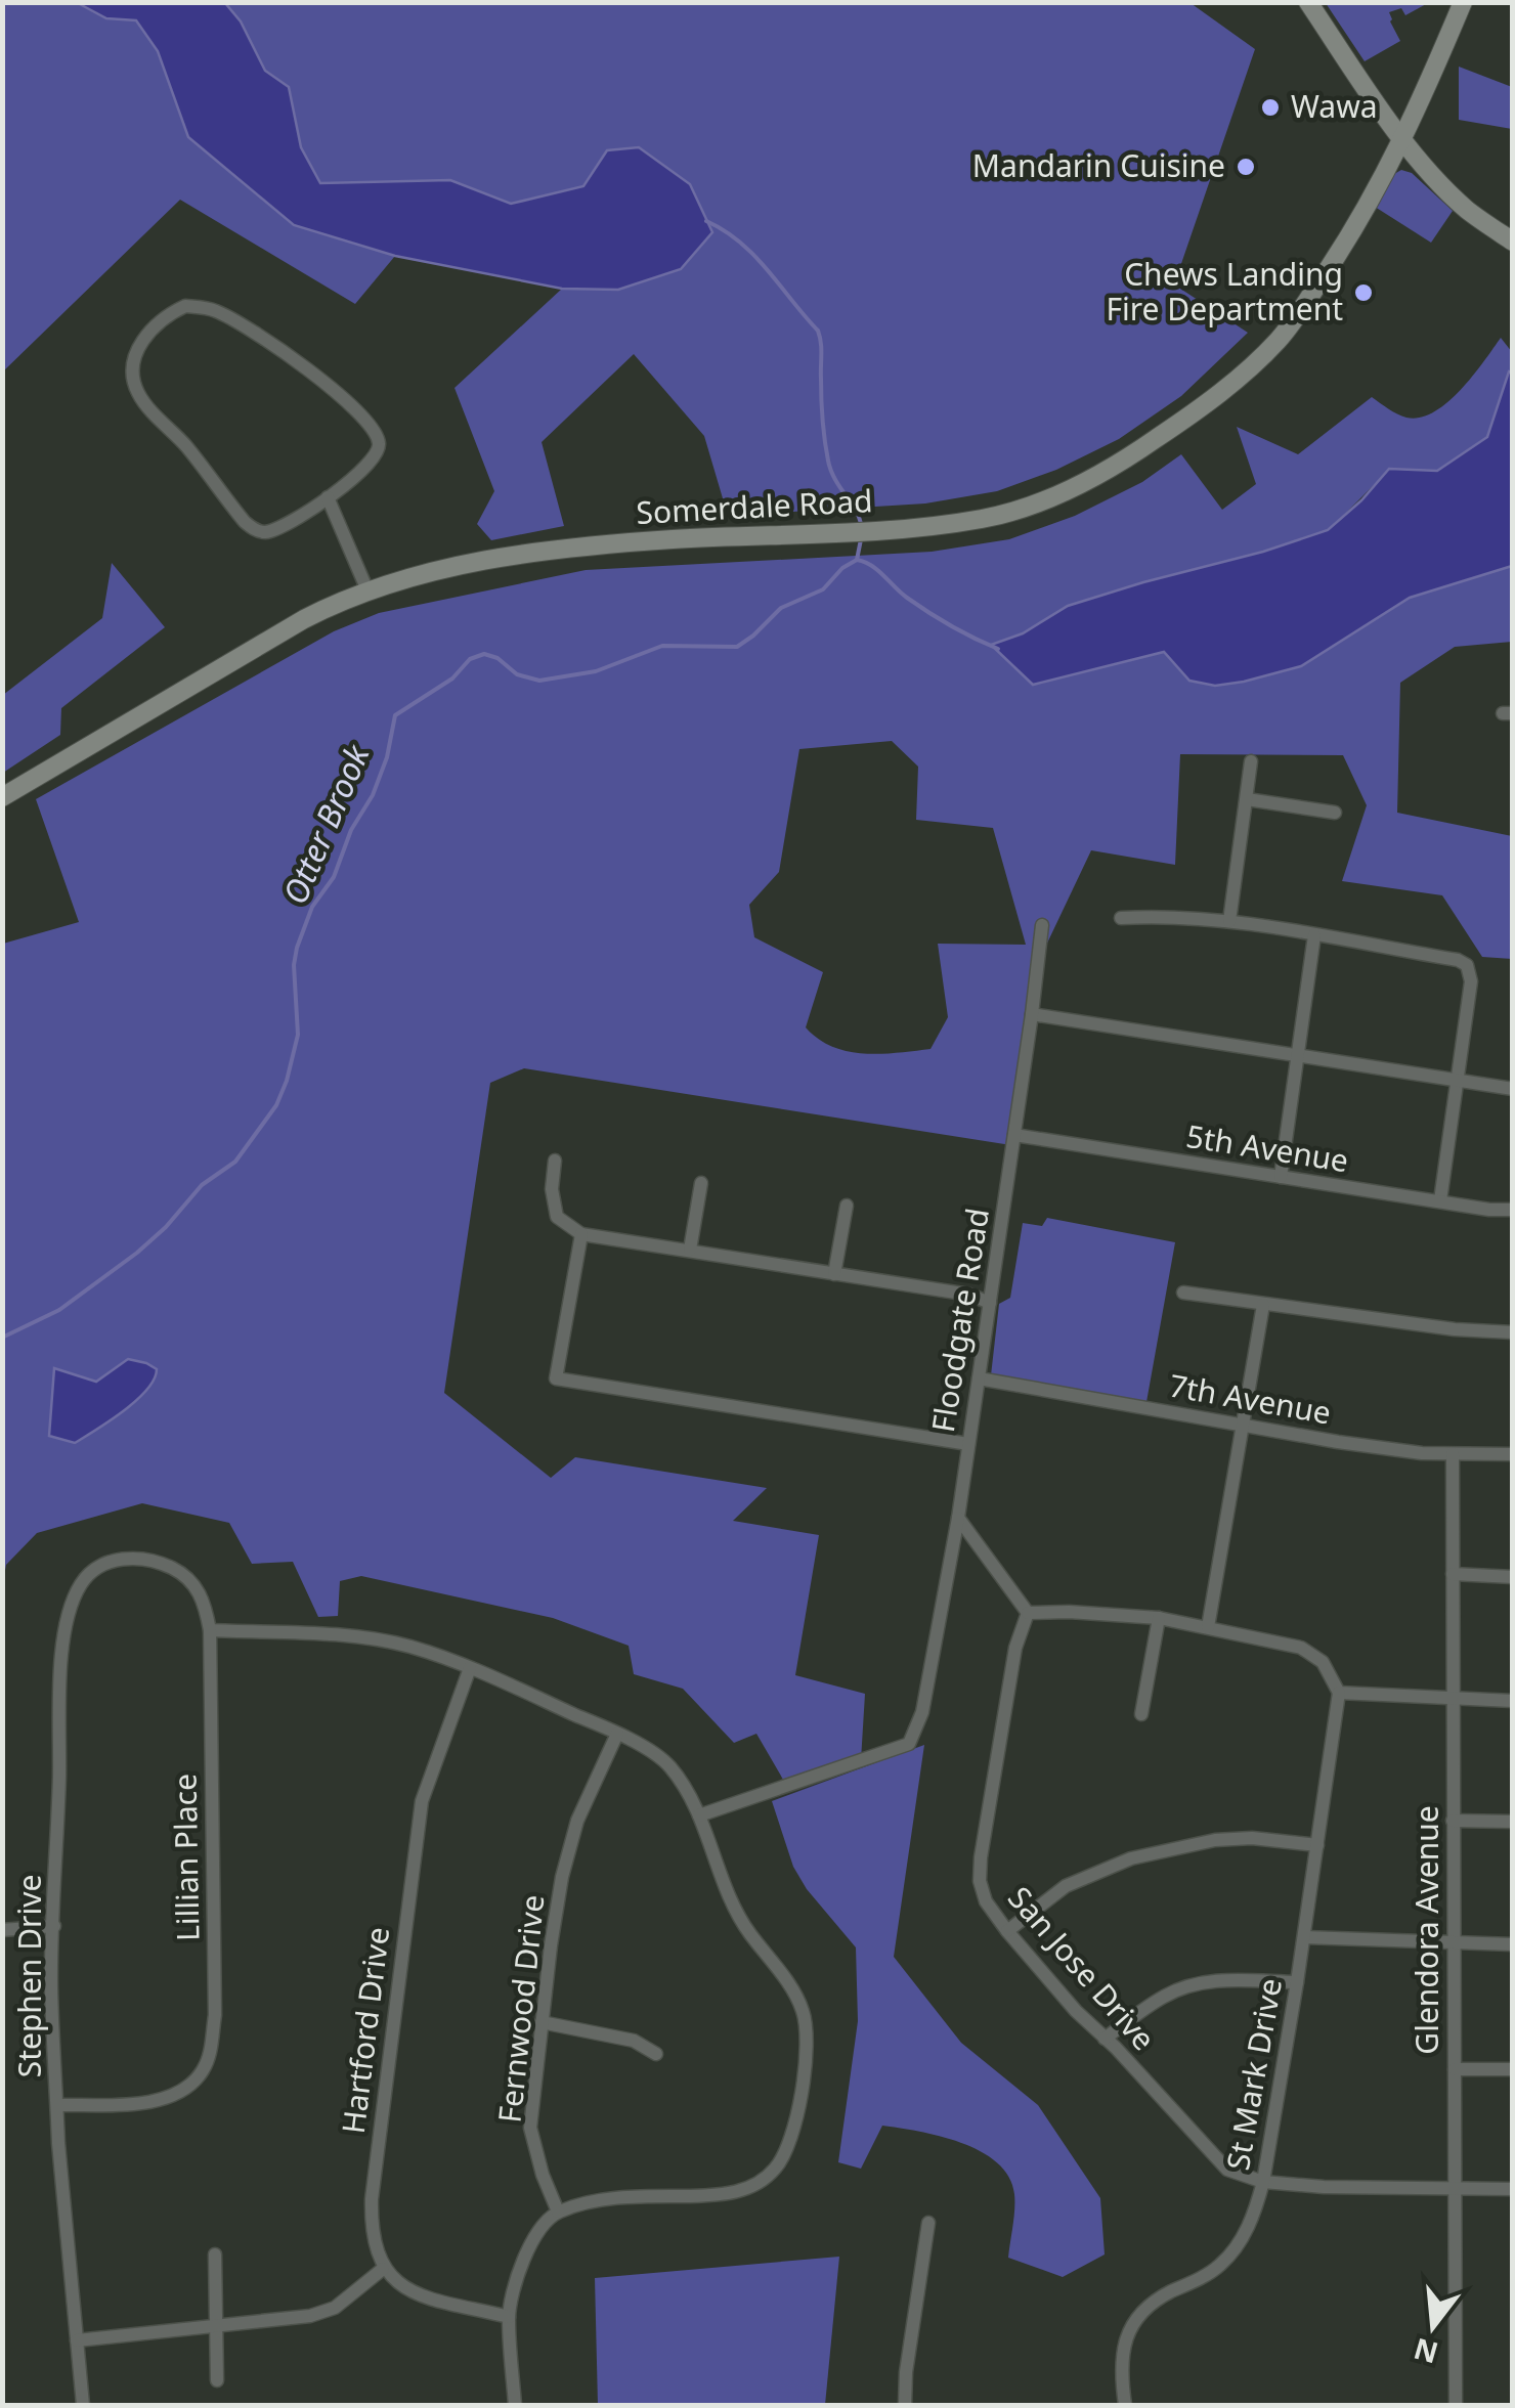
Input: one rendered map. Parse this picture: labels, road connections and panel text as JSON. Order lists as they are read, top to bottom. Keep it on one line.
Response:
{"streets":{"main road":["Somerdale Road"],"street":["5th Avenue","Floodgate Road","7th Avenue","Lillian Place","Glendora Avenue","San Jose Drive","Stephen Drive","Fernwood Drive","Hartford Drive","St Mark Drive"]},"crossings":[["5th Avenue","Floodgate Road"],["Floodgate Road","7th Avenue"],["7th Avenue","Glendora Avenue"],["Lillian Place","Stephen Drive"],["San Jose Drive","St Mark Drive"]],"water":["Otter Brook"],"places":["Wawa","Mandarin Cuisine","Chews Landing Fire Department"],"north":"bottom"}
